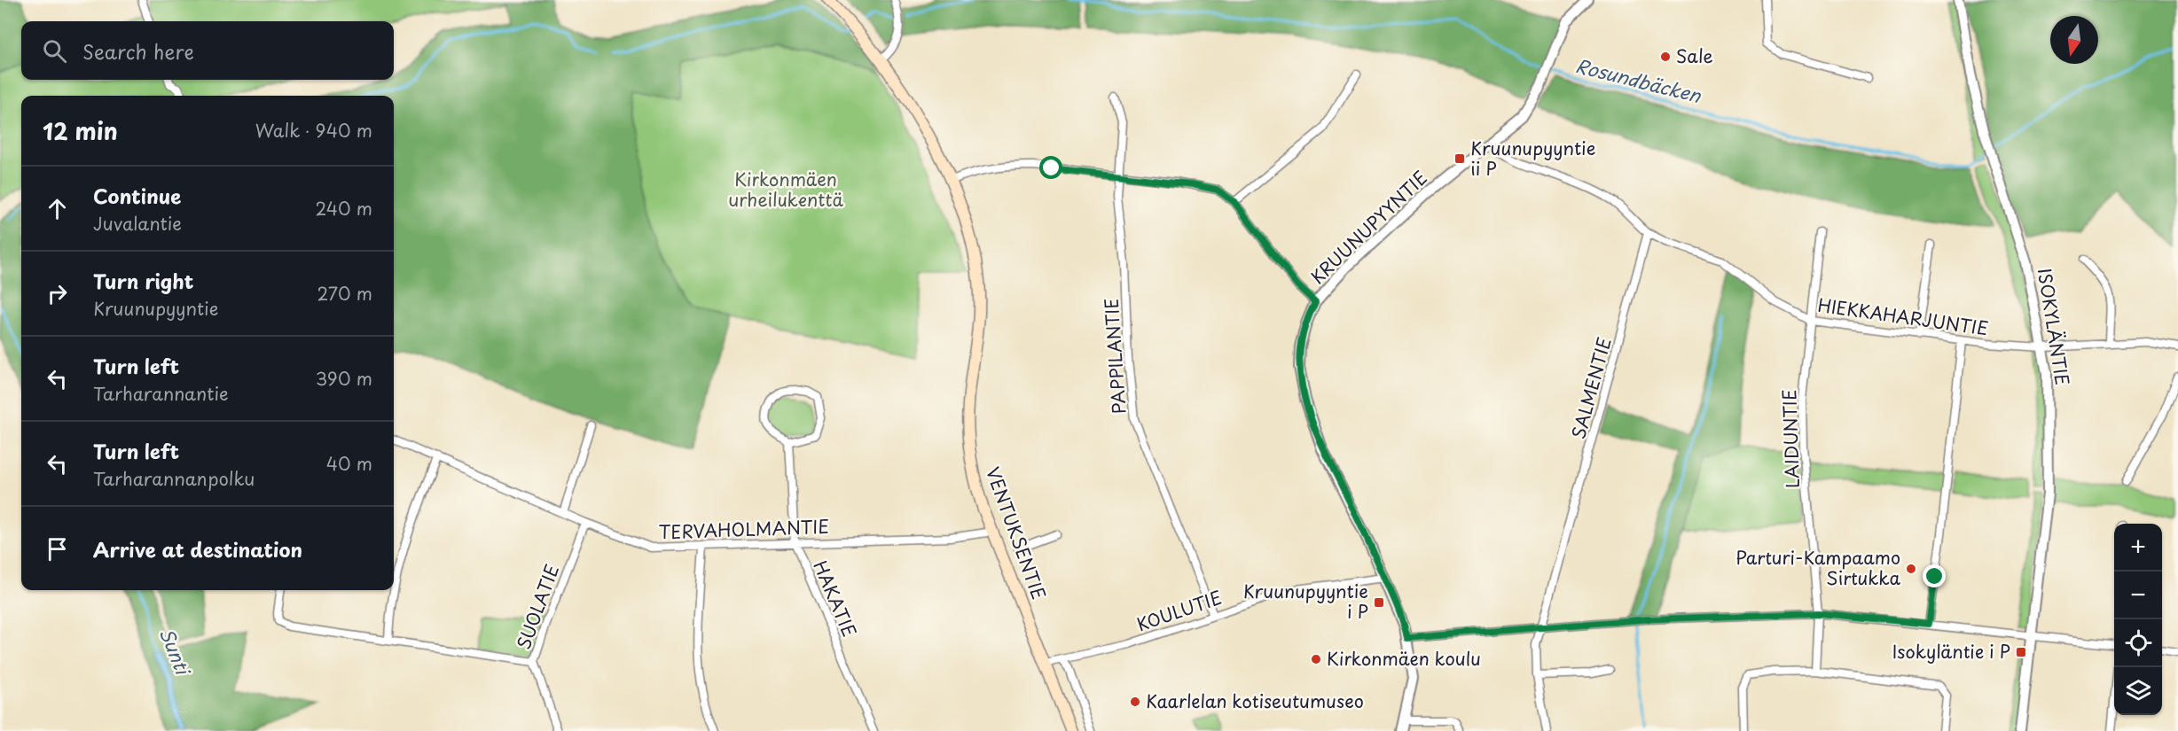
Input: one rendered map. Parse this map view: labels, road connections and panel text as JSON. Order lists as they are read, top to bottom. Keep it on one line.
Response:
{"streets":{"main road":["VENTUKSENTIE"],"street":["KRUUNUPYYNTIE","HIEKKAHARJUNTIE","ISOKYLÄNTIE","PAPPILANTIE","SALMENTIE","LAIDUNTIE","TERVAHOLMANTIE","HAKATIE","SUOLATIE","KOULUTIE"]},"crossings":[["KRUUNUPYYNTIE","KOULUTIE"],["HIEKKAHARJUNTIE","ISOKYLÄNTIE"],["HIEKKAHARJUNTIE","SALMENTIE"],["HIEKKAHARJUNTIE","LAIDUNTIE"],["PAPPILANTIE","KOULUTIE"],["TERVAHOLMANTIE","VENTUKSENTIE"],["TERVAHOLMANTIE","HAKATIE"],["TERVAHOLMANTIE","SUOLATIE"],["VENTUKSENTIE","KOULUTIE"]],"water":["Rosundbäcken","Sunti"],"parks":["Kirkonmäen urheilukenttä"],"places":{"other":["Sale","Parturi-Kampaamo Sirtukka","Kirkonmäen koulu","Kaarlelan kotiseutumuseo"],"transit":["Kruunupyyntie ii P","Kruunupyyntie i P","Isokyläntie i P"]},"north":"bottom","page":{"search":"Search here","heading":["12 min","Walk · 940 m"],"list":[["Continue","Juvalantie","240 m"],["Turn right","Kruunupyyntie","270 m"],["Turn left","Tarharannantie","390 m"],["Turn left","Tarharannanpolku","40 m"],"Arrive at destination"],"map_buttons":["+","−"]}}
